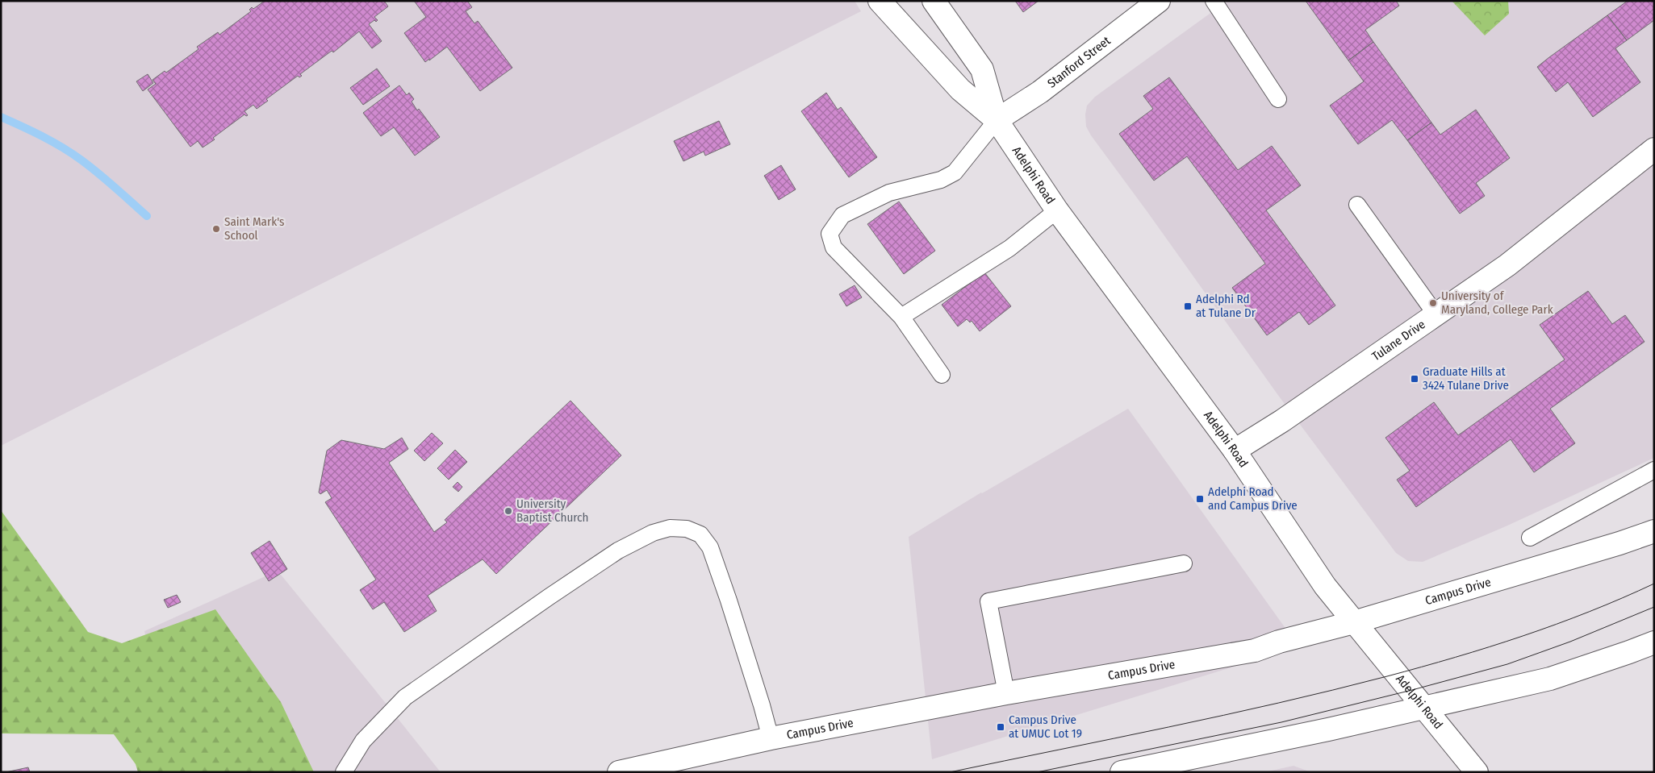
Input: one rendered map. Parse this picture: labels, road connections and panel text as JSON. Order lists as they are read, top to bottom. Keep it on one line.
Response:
{"streets":{"street":["Stanford Street","Adelphi Road","Tulane Drive","Campus Drive"]},"crossings":[["Stanford Street","Adelphi Road"],["Adelphi Road","Tulane Drive"],["Adelphi Road","Campus Drive"]],"places":{"other":["Saint Mark's School","University of Maryland, College Park","University Baptist Church"],"transit":["Adelphi Rd at Tulane Dr","Graduate Hills at 3424 Tulane Drive","Adelphi Road and Campus Drive","Campus Drive at UMUC Lot 19"]}}
